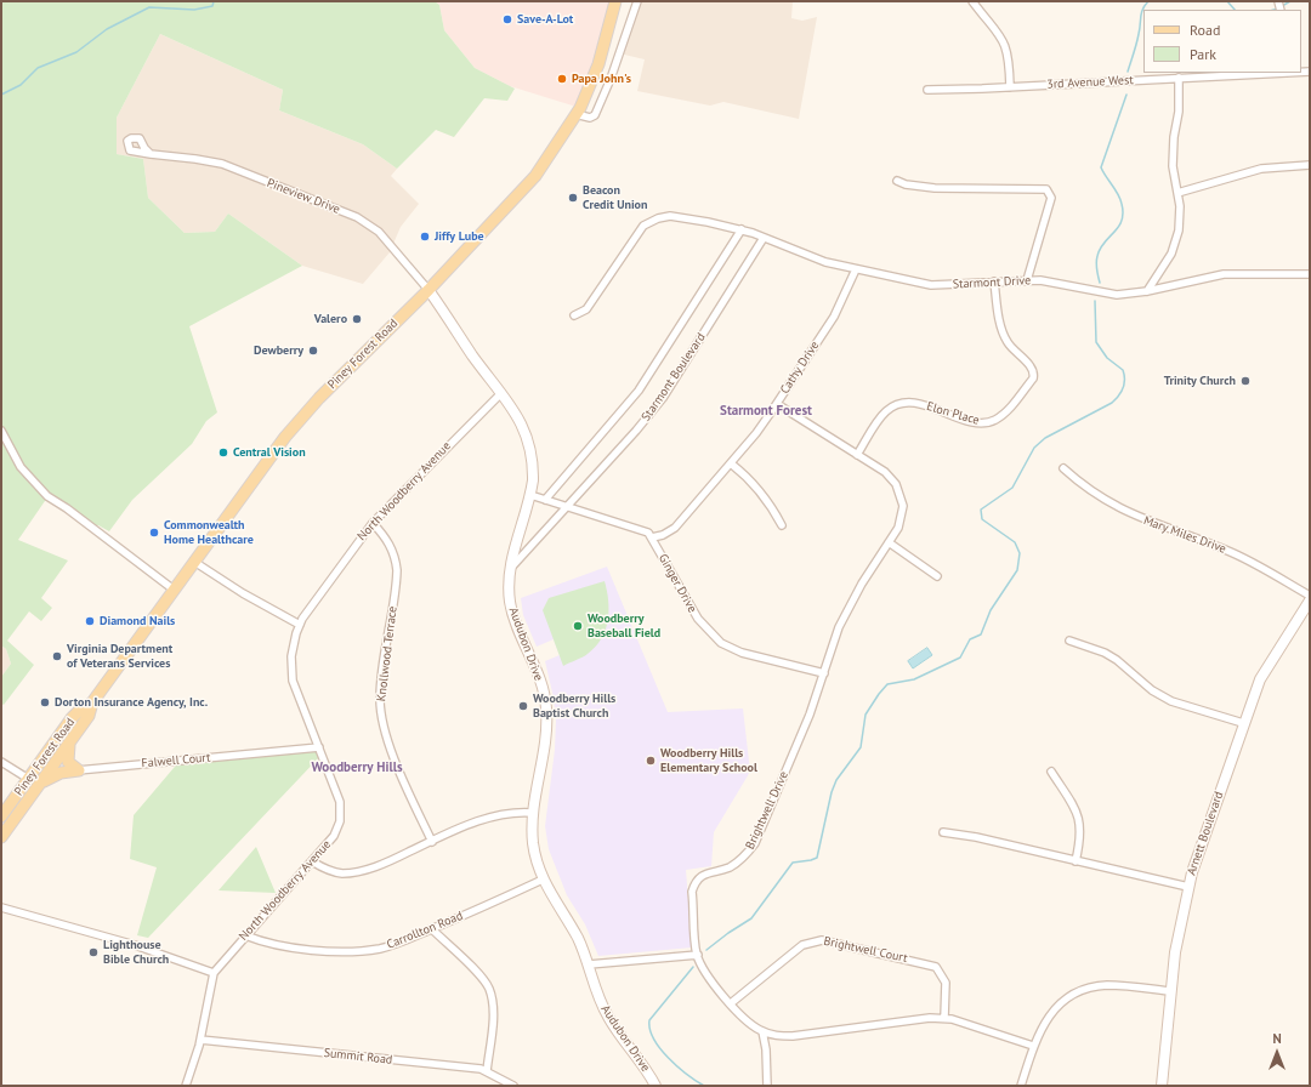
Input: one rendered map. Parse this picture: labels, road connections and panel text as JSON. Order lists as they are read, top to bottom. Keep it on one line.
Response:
{"streets":{"main road":["Piney Forest Road"],"street":["3rd Avenue West","Pineview Drive","Starmont Drive","Cathy Drive","Starmont Boulevard","Elon Place","North Woodberry Avenue","Mary Miles Drive","Ginger Drive","Audubon Drive","Knollwood Terrace","Falwell Court","Brightwell Drive","Arnett Boulevard","Carrollton Road","Brightwell Court","Summit Road"]},"crossings":[["Pineview Drive","Piney Forest Road"],["Pineview Drive","Audubon Drive"],["Starmont Drive","Cathy Drive"],["Starmont Drive","Starmont Boulevard"],["Starmont Drive","Elon Place"],["Piney Forest Road","Audubon Drive"],["Piney Forest Road","Falwell Court"],["Cathy Drive","Ginger Drive"],["Cathy Drive","Brightwell Drive"],["Starmont Boulevard","Audubon Drive"],["Elon Place","Brightwell Drive"],["North Woodberry Avenue","Audubon Drive"],["North Woodberry Avenue","Knollwood Terrace"],["North Woodberry Avenue","Falwell Court"],["North Woodberry Avenue","Carrollton Road"],["Mary Miles Drive","Arnett Boulevard"],["Ginger Drive","Brightwell Drive"],["Audubon Drive","Carrollton Road"],["Brightwell Drive","Brightwell Court"]],"districts":["Starmont Forest","Woodberry Hills"],"places":["Save-A-Lot","Papa John's","Beacon Credit Union","Jiffy Lube","Valero","Dewberry","Trinity Church","Central Vision","Commonwealth Home Healthcare","Diamond Nails","Woodberry Baseball Field","Virginia Department of Veterans Services","Dorton Insurance Agency, Inc.","Woodberry Hills Baptist Church","Woodberry Hills Elementary School","Lighthouse Bible Church"],"legend":["Road","Park"],"north":"top"}
